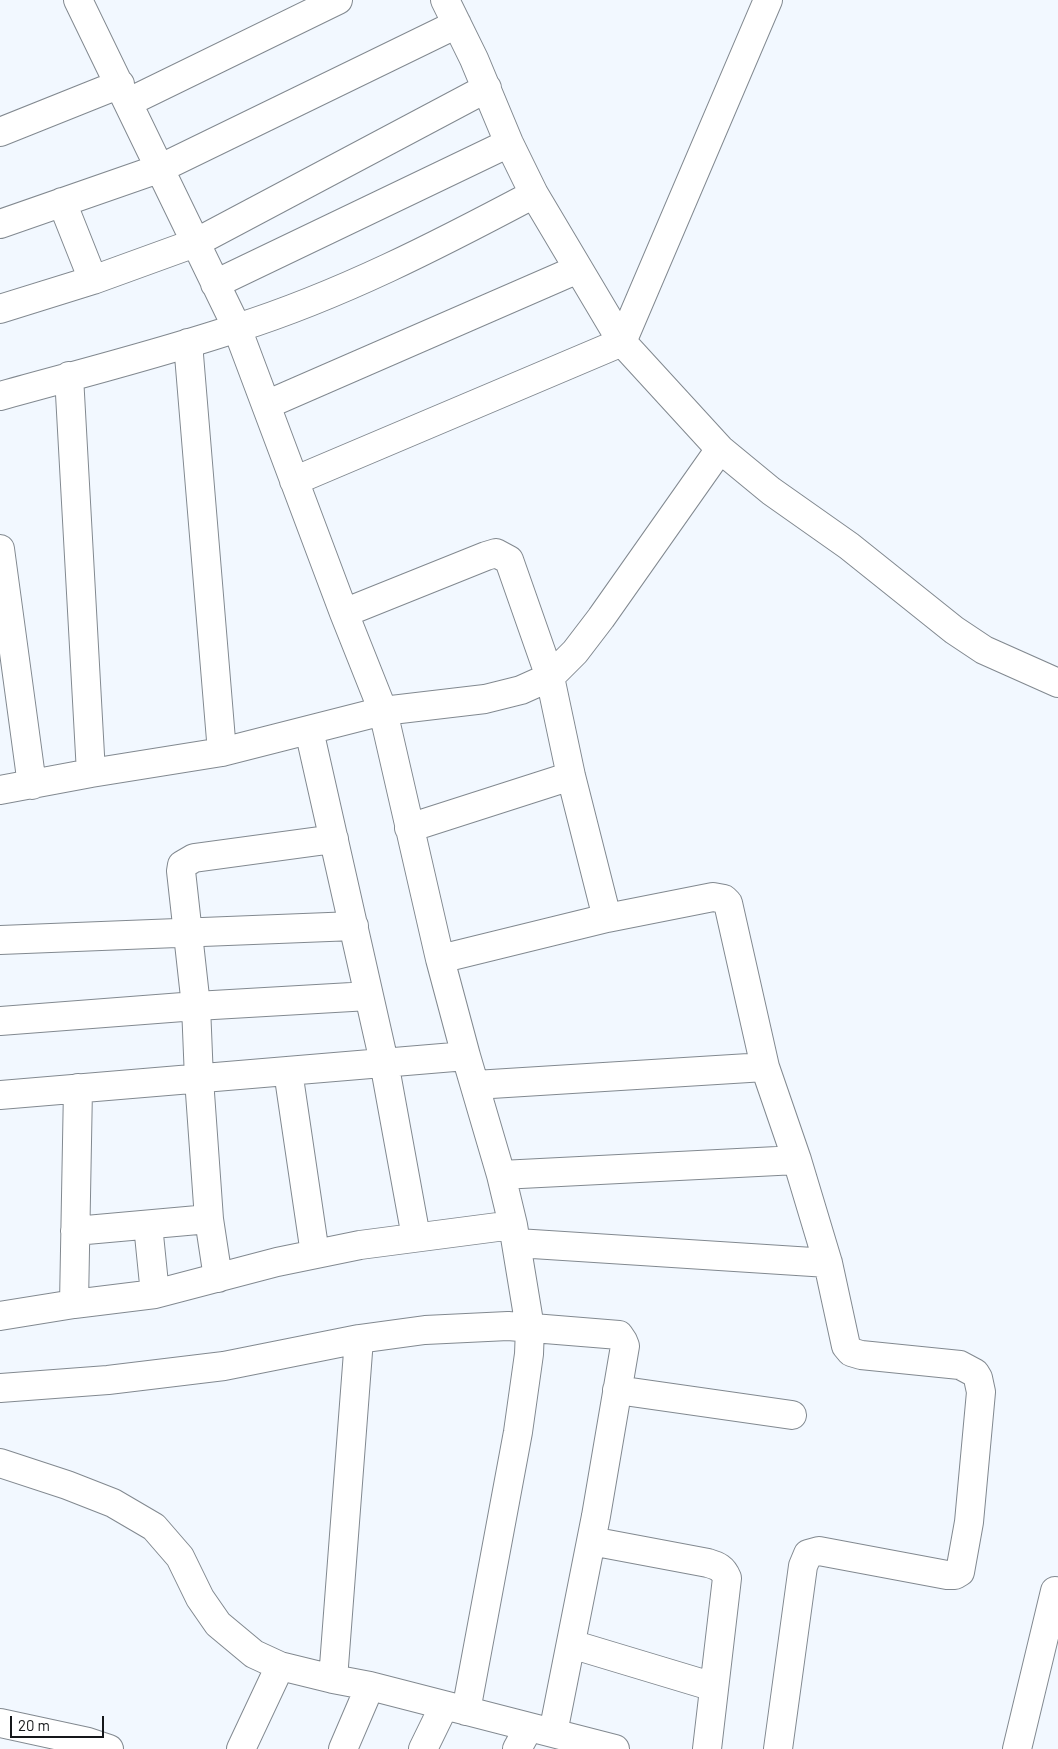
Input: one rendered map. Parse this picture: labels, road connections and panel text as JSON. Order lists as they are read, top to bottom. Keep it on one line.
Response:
{"scale_bar":"20 m"}
